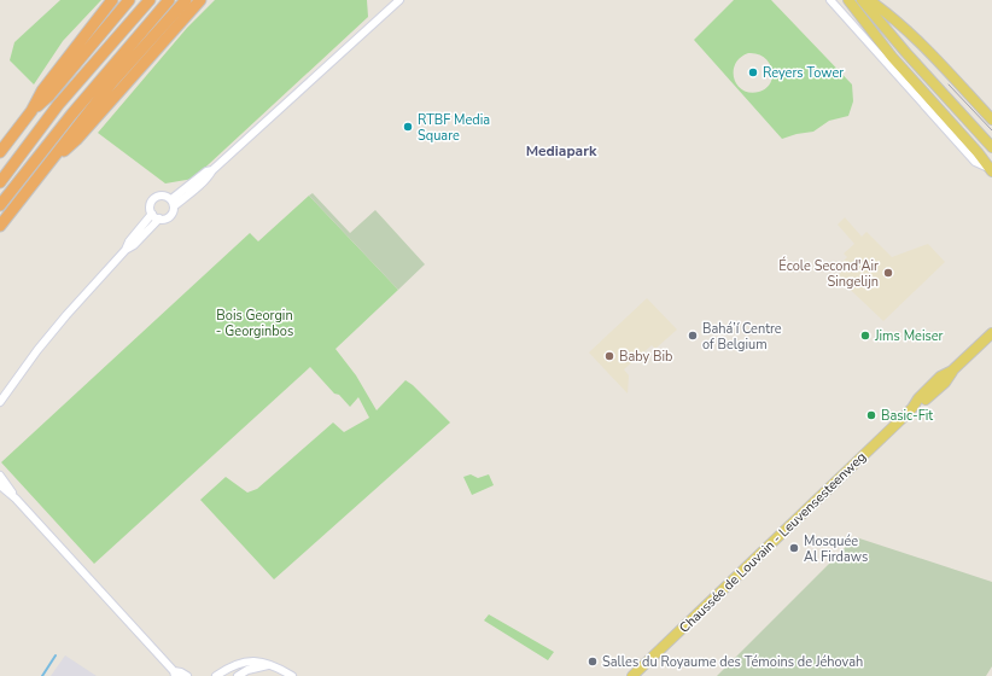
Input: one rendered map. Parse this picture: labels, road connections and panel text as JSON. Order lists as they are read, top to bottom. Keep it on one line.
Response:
{"streets":{"main road":["Chaussée de Louvain - Leuvensesteenweg"]},"districts":["Mediapark"],"parks":["Bois Georgin - Georginbos"],"places":["Reyers Tower","RTBF Media Square","École Second'Air Singelijn","Bahá’í Centre of Belgium","Jims Meiser","Baby Bib","Basic-Fit","Mosquée Al Firdaws","Salles du Royaume des Témoins de Jéhovah"]}
